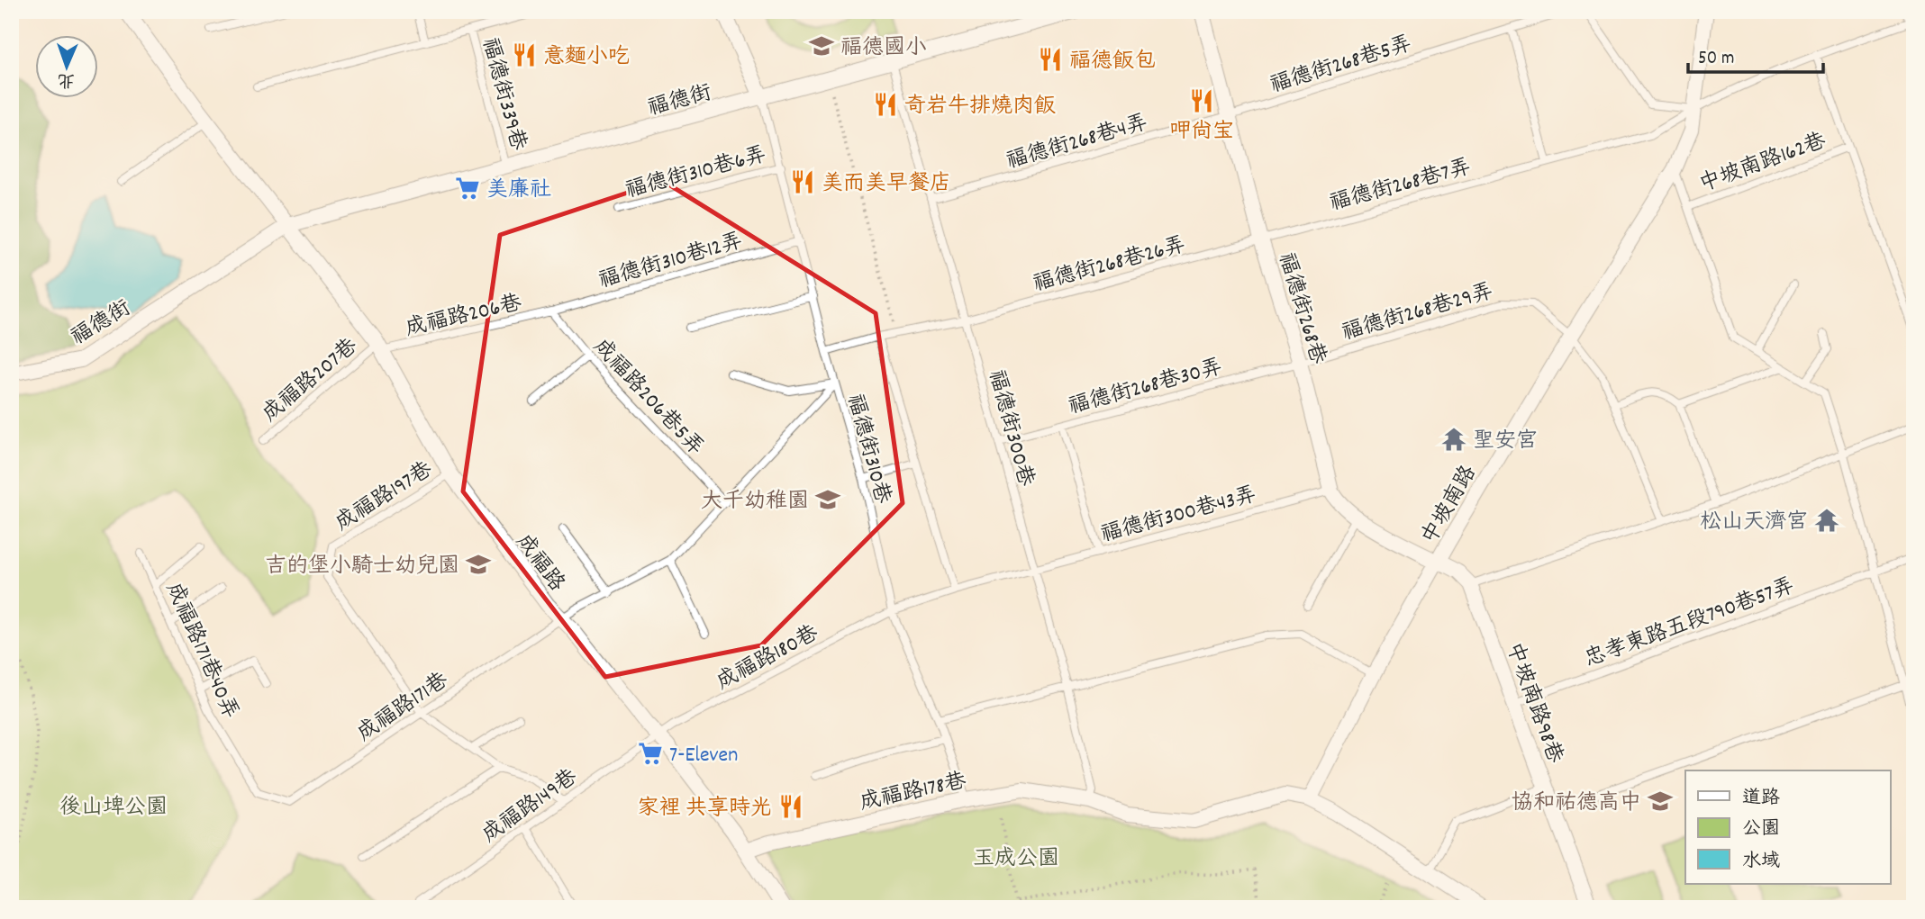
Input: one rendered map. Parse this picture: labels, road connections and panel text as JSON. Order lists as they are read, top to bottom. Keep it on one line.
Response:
{"streets":{"street":["福德街","福德街268巷","中坡南路","成福路","中坡南路98巷","成福路178巷"],"lane":["福德街268巷5弄","福德街339巷","福德街268巷4弄","中坡南路162巷","福德街310巷6弄","福德街268巷7弄","福德街310巷12弄","福德街268巷26弄","福德街268巷29弄","成福路206巷","成福路207巷","福德街268巷30弄","成福路206巷5弄","福德街300巷","福德街310巷","成福路197巷","福德街300巷43弄","忠孝東路五段790巷57弄","成福路171巷40弄","成福路180巷","成福路171巷","成福路149巷"]},"crossings":[["福德街268巷5弄","福德街268巷4弄"],["福德街268巷5弄","福德街268巷"],["福德街339巷","福德街"],["福德街","福德街300巷"],["福德街","福德街310巷"],["福德街","成福路"],["福德街268巷4弄","福德街268巷"],["福德街268巷4弄","福德街300巷"],["福德街310巷6弄","福德街310巷"],["福德街268巷7弄","福德街268巷26弄"],["福德街268巷7弄","福德街268巷"],["福德街268巷7弄","中坡南路"],["福德街310巷12弄","成福路206巷"],["福德街310巷12弄","成福路206巷5弄"],["福德街310巷12弄","福德街310巷"],["福德街268巷26弄","福德街268巷"],["福德街268巷26弄","福德街300巷"],["福德街268巷26弄","福德街310巷"],["福德街268巷","福德街268巷29弄"],["福德街268巷","福德街268巷30弄"],["福德街268巷","中坡南路"],["福德街268巷","福德街300巷43弄"],["福德街268巷29弄","福德街268巷30弄"],["福德街268巷29弄","中坡南路"],["成福路206巷","成福路207巷"],["成福路206巷","成福路206巷5弄"],["成福路206巷","成福路"],["成福路207巷","成福路"],["福德街268巷30弄","福德街300巷"],["成福路206巷5弄","成福路171巷"],["福德街300巷","福德街300巷43弄"],["福德街300巷","成福路178巷"],["福德街310巷","成福路180巷"],["福德街310巷","成福路171巷"],["福德街310巷","成福路178巷"],["成福路197巷","成福路"],["成福路197巷","成福路171巷"],["中坡南路","成福路178巷"],["福德街300巷43弄","成福路180巷"],["成福路","成福路180巷"],["成福路","成福路171巷"],["成福路","成福路178巷"],["成福路","成福路149巷"],["忠孝東路五段790巷57弄","中坡南路98巷"],["成福路171巷40弄","成福路171巷"],["成福路180巷","成福路149巷"]],"parks":["後山埤公園","玉成公園"],"places":{"school or university":["福德國小","大千幼稚園","吉的堡小騎士幼兒園","協和祐德高中"],"restaurant":["意麵小吃","福德飯包","呷尚宝","奇岩牛排燒肉飯","美而美早餐店","家裡 共享時光"],"supermarket":["美廉社","7-Eleven"],"temple":["聖安宮","松山天濟宮"]},"legend":["道路","公園","水域"],"scale_bar":"50 m","north":"bottom"}
